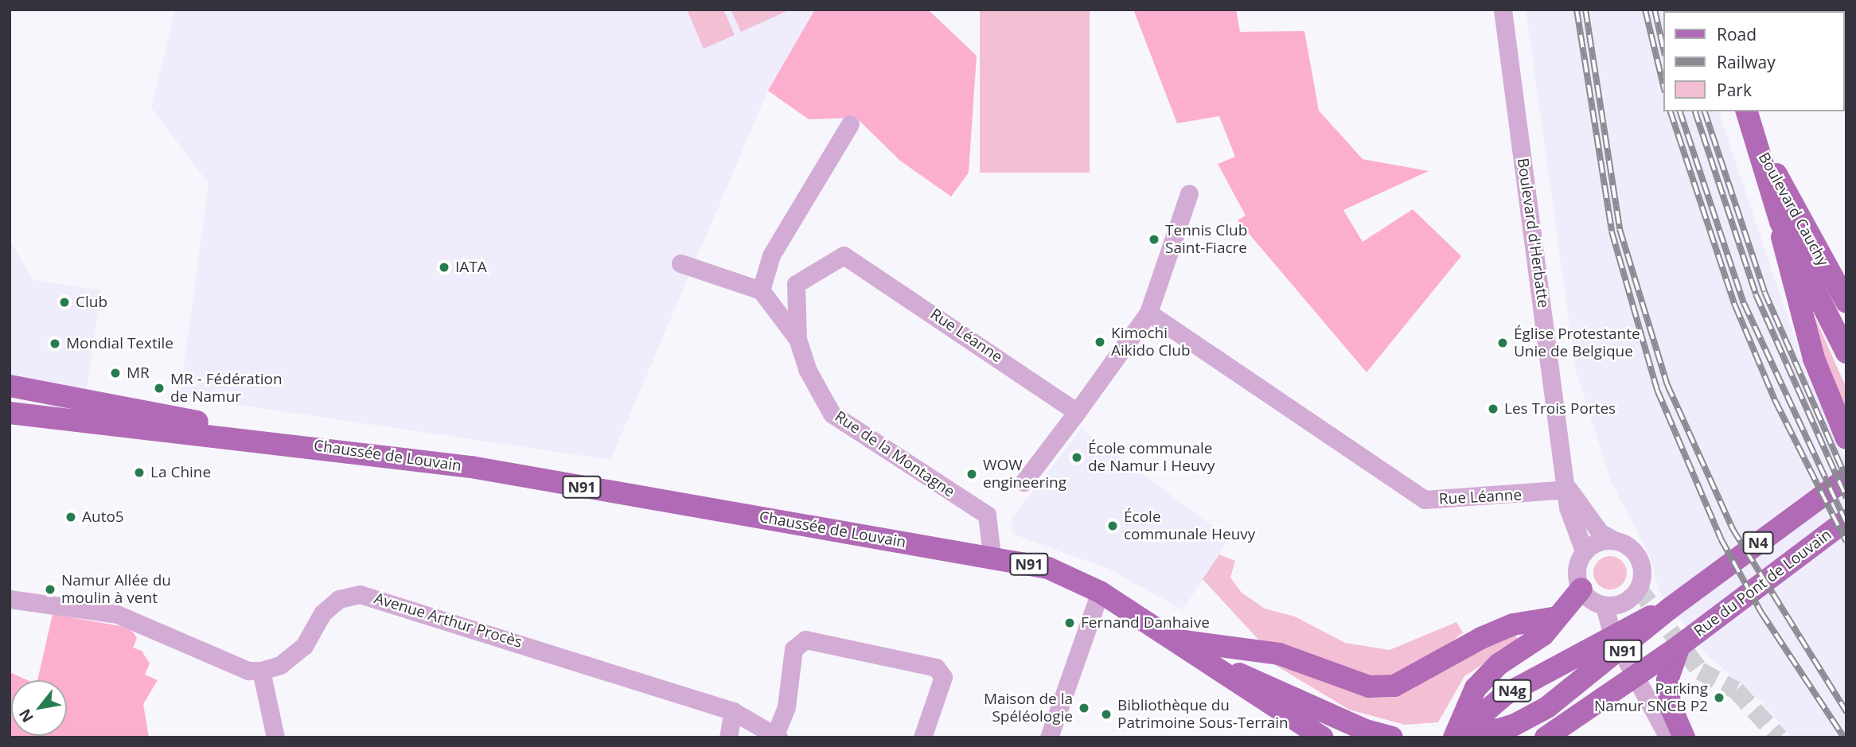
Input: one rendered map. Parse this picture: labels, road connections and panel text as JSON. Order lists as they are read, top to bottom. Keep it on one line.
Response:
{"streets":{"main road":["Boulevard Cauchy","Chaussée de Louvain","N91","N4","Rue du Pont de Louvain","N4g"],"street":["Boulevard d'Herbatte","Rue Léanne","Rue de la Montagne","Avenue Arthur Procès"]},"crossings":[["Boulevard d'Herbatte","Rue Léanne"],["Rue Léanne","Rue de la Montagne"],["Rue de la Montagne","Chaussée de Louvain"],["Chaussée de Louvain","N91"],["N91","N4"],["N91","Rue du Pont de Louvain"],["N91","N4g"],["N4","N4g"]],"places":["Tennis Club Saint-Fiacre","IATA","Club","Kimochi Aikido Club","Église Protestante Unie de Belgique","Mondial Textile","MR","MR - Fédération de Namur","Les Trois Portes","École communale de Namur I Heuvy","La Chine","WOW engineering","Auto5","École communale Heuvy","Namur Allée du moulin à vent","Fernand Danhaive","Parking Namur SNCB P2","Maison de la Spéléologie","Bibliothèque du Patrimoine Sous-Terrain"],"legend":["Road","Railway","Park"],"north":"bottom left"}
